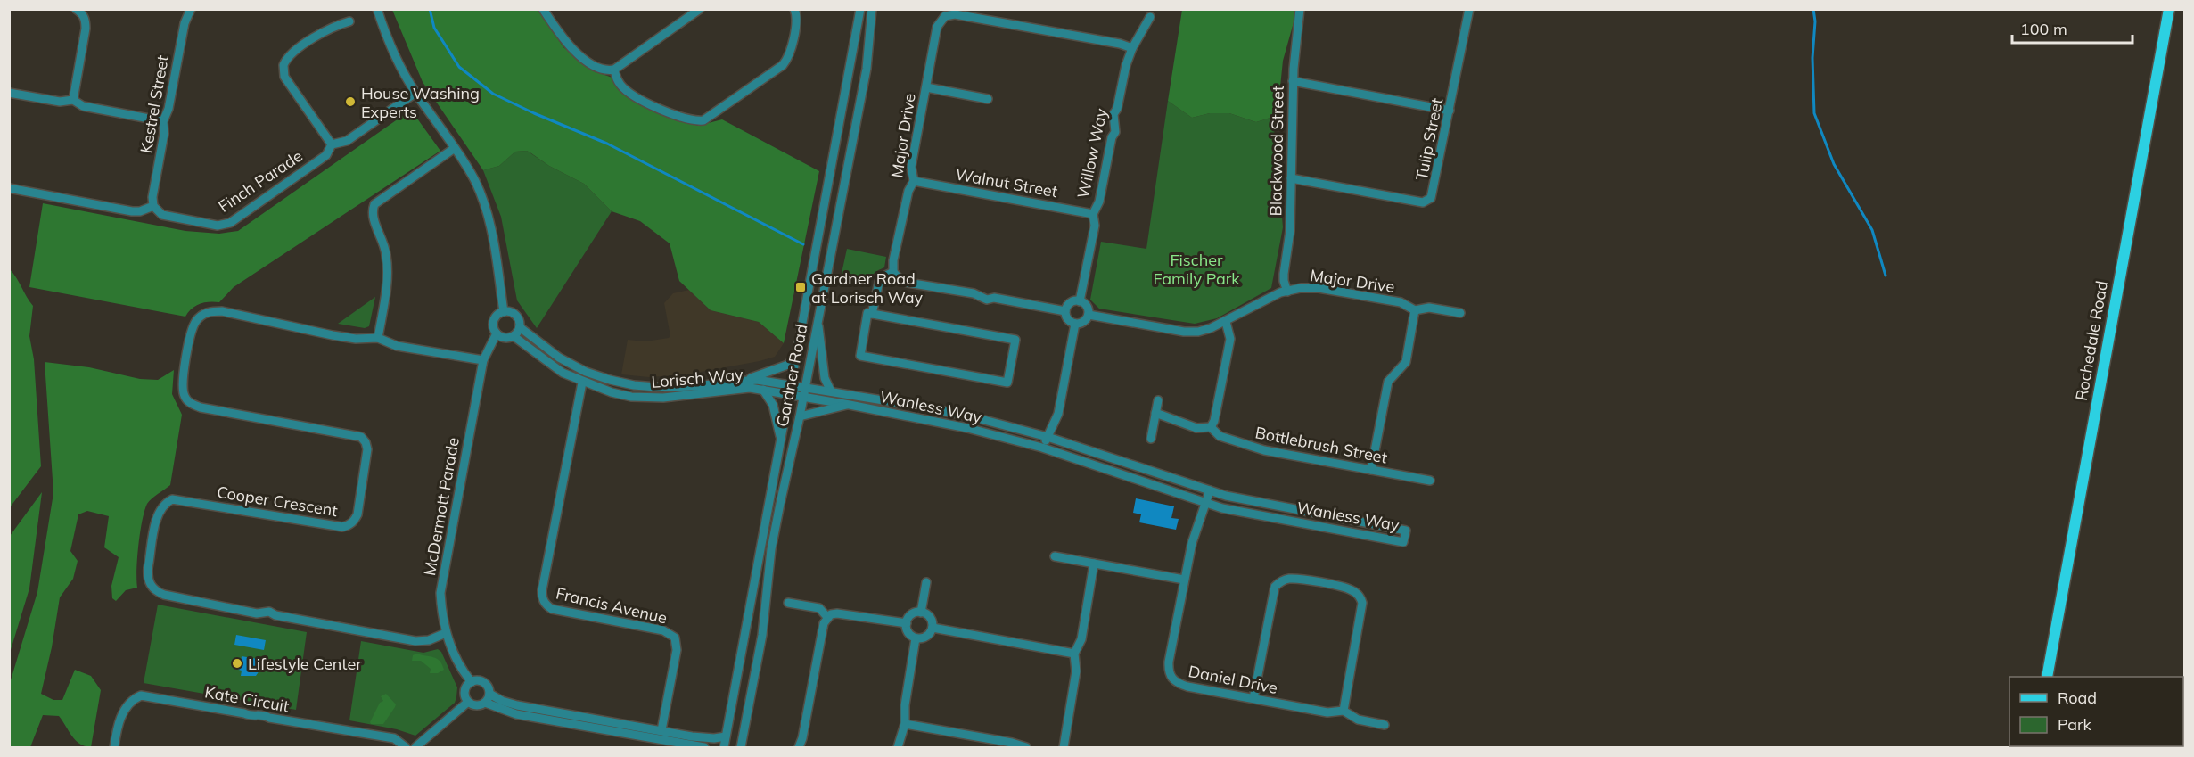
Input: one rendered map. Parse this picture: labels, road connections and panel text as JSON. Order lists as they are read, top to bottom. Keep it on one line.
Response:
{"streets":{"main road":["Rochedale Road"],"street":["Kestrel Street","Major Drive","Tulip Street","Blackwood Street","Willow Way","Finch Parade","Walnut Street","Gardner Road","Lorisch Way","Wanless Way","Bottlebrush Street","Cooper Crescent","McDermott Parade","Francis Avenue","Daniel Drive","Kate Circuit"]},"crossings":[["Kestrel Street","Finch Parade"],["Major Drive","Blackwood Street"],["Major Drive","Willow Way"],["Major Drive","Walnut Street"],["Tulip Street","Blackwood Street"],["Willow Way","Walnut Street"],["Gardner Road","Lorisch Way"],["Gardner Road","Wanless Way"],["Lorisch Way","Wanless Way"],["Lorisch Way","McDermott Parade"],["Lorisch Way","Francis Avenue"],["Wanless Way","Daniel Drive"],["Cooper Crescent","McDermott Parade"]],"parks":["Fischer Family Park"],"places":{"other":["House Washing Experts","Lifestyle Center"],"transit":["Gardner Road at Lorisch Way"]},"legend":["Road","Park"],"scale_bar":"100 m"}
